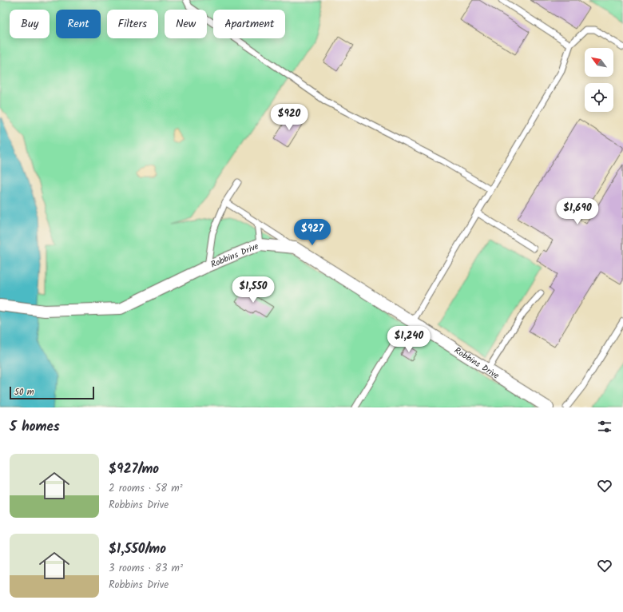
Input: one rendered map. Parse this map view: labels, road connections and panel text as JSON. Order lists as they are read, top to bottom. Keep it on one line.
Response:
{"streets":{"street":["Robbins Drive"]},"scale_bar":"50 m","north":"top left","page":{"chip":["Buy","Rent","Filters","New","Apartment"],"price":["$920","$1,690","$927","$1,550","$1,240"],"scale":"50 m","heading":"5 homes","list":[{"name":"$927/mo","note":"2 rooms · 58 m² · Robbins Drive"},{"name":"$1,550/mo","note":"3 rooms · 83 m² · Robbins Drive"}]}}
